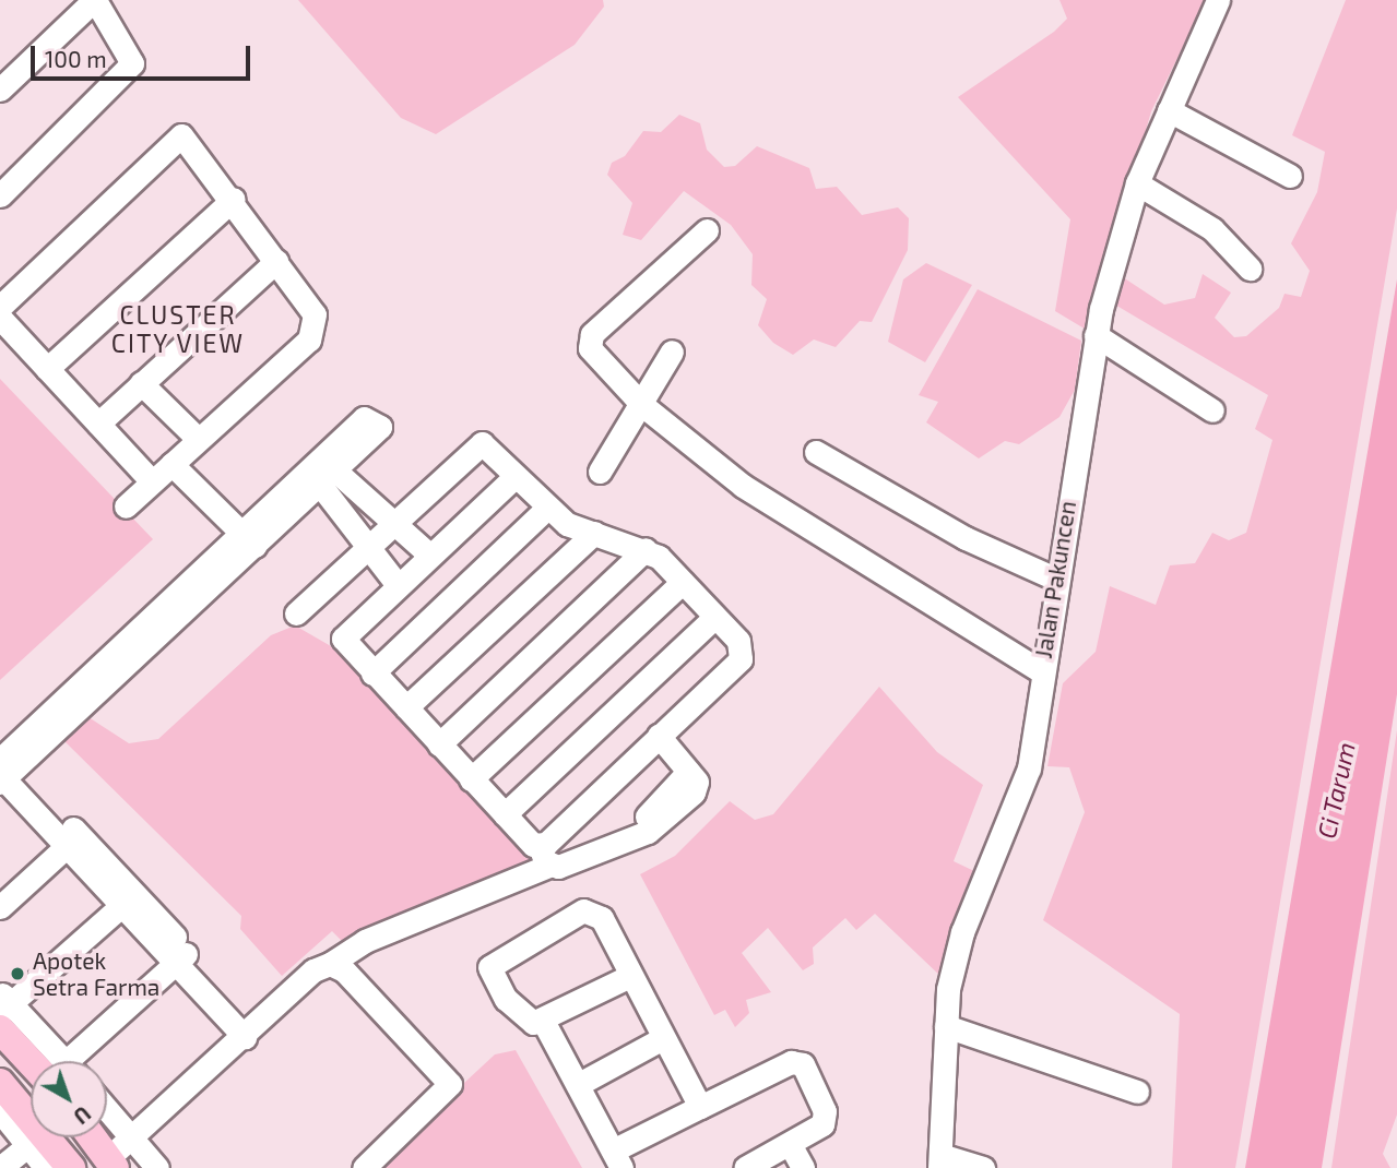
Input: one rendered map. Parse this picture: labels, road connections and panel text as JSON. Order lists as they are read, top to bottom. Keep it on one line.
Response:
{"streets":{"street":["Jalan Pakuncen"]},"districts":["CLUSTER CITY VIEW"],"water":["Ci Tarum"],"places":["Apotek Setra Farma"],"scale_bar":"100 m","north":"bottom right"}
